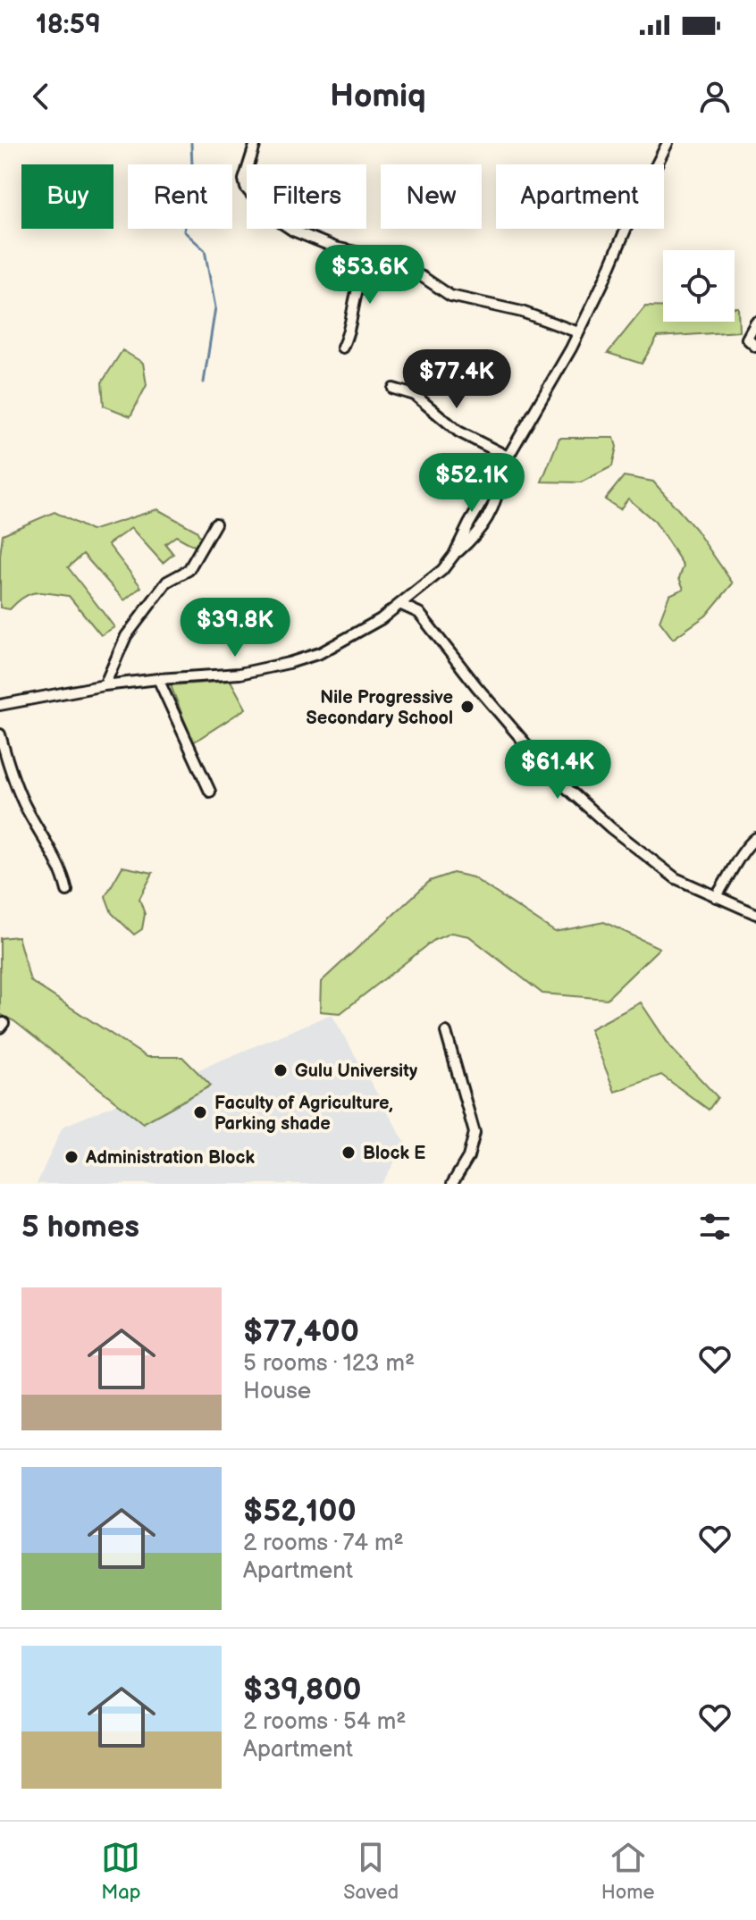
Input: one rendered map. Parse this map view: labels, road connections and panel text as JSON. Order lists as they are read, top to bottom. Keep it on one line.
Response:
{"places":["Nile Progressive Secondary School","Gulu University","Faculty of Agriculture, Parking shade","Block E","Administration Block"],"page":{"status":"18:59","header":"Homiq","chip":["Buy","Rent","Filters","New","Apartment"],"price":["$53.6K","$77.4K","$52.1K","$39.8K","$61.4K"],"heading":"5 homes","list":[{"name":"$77,400","note":"5 rooms · 123 m² · House"},{"name":"$52,100","note":"2 rooms · 74 m² · Apartment"},{"name":"$39,800","note":"2 rooms · 54 m² · Apartment"}],"tabs":["Map","Saved","Home"]}}
